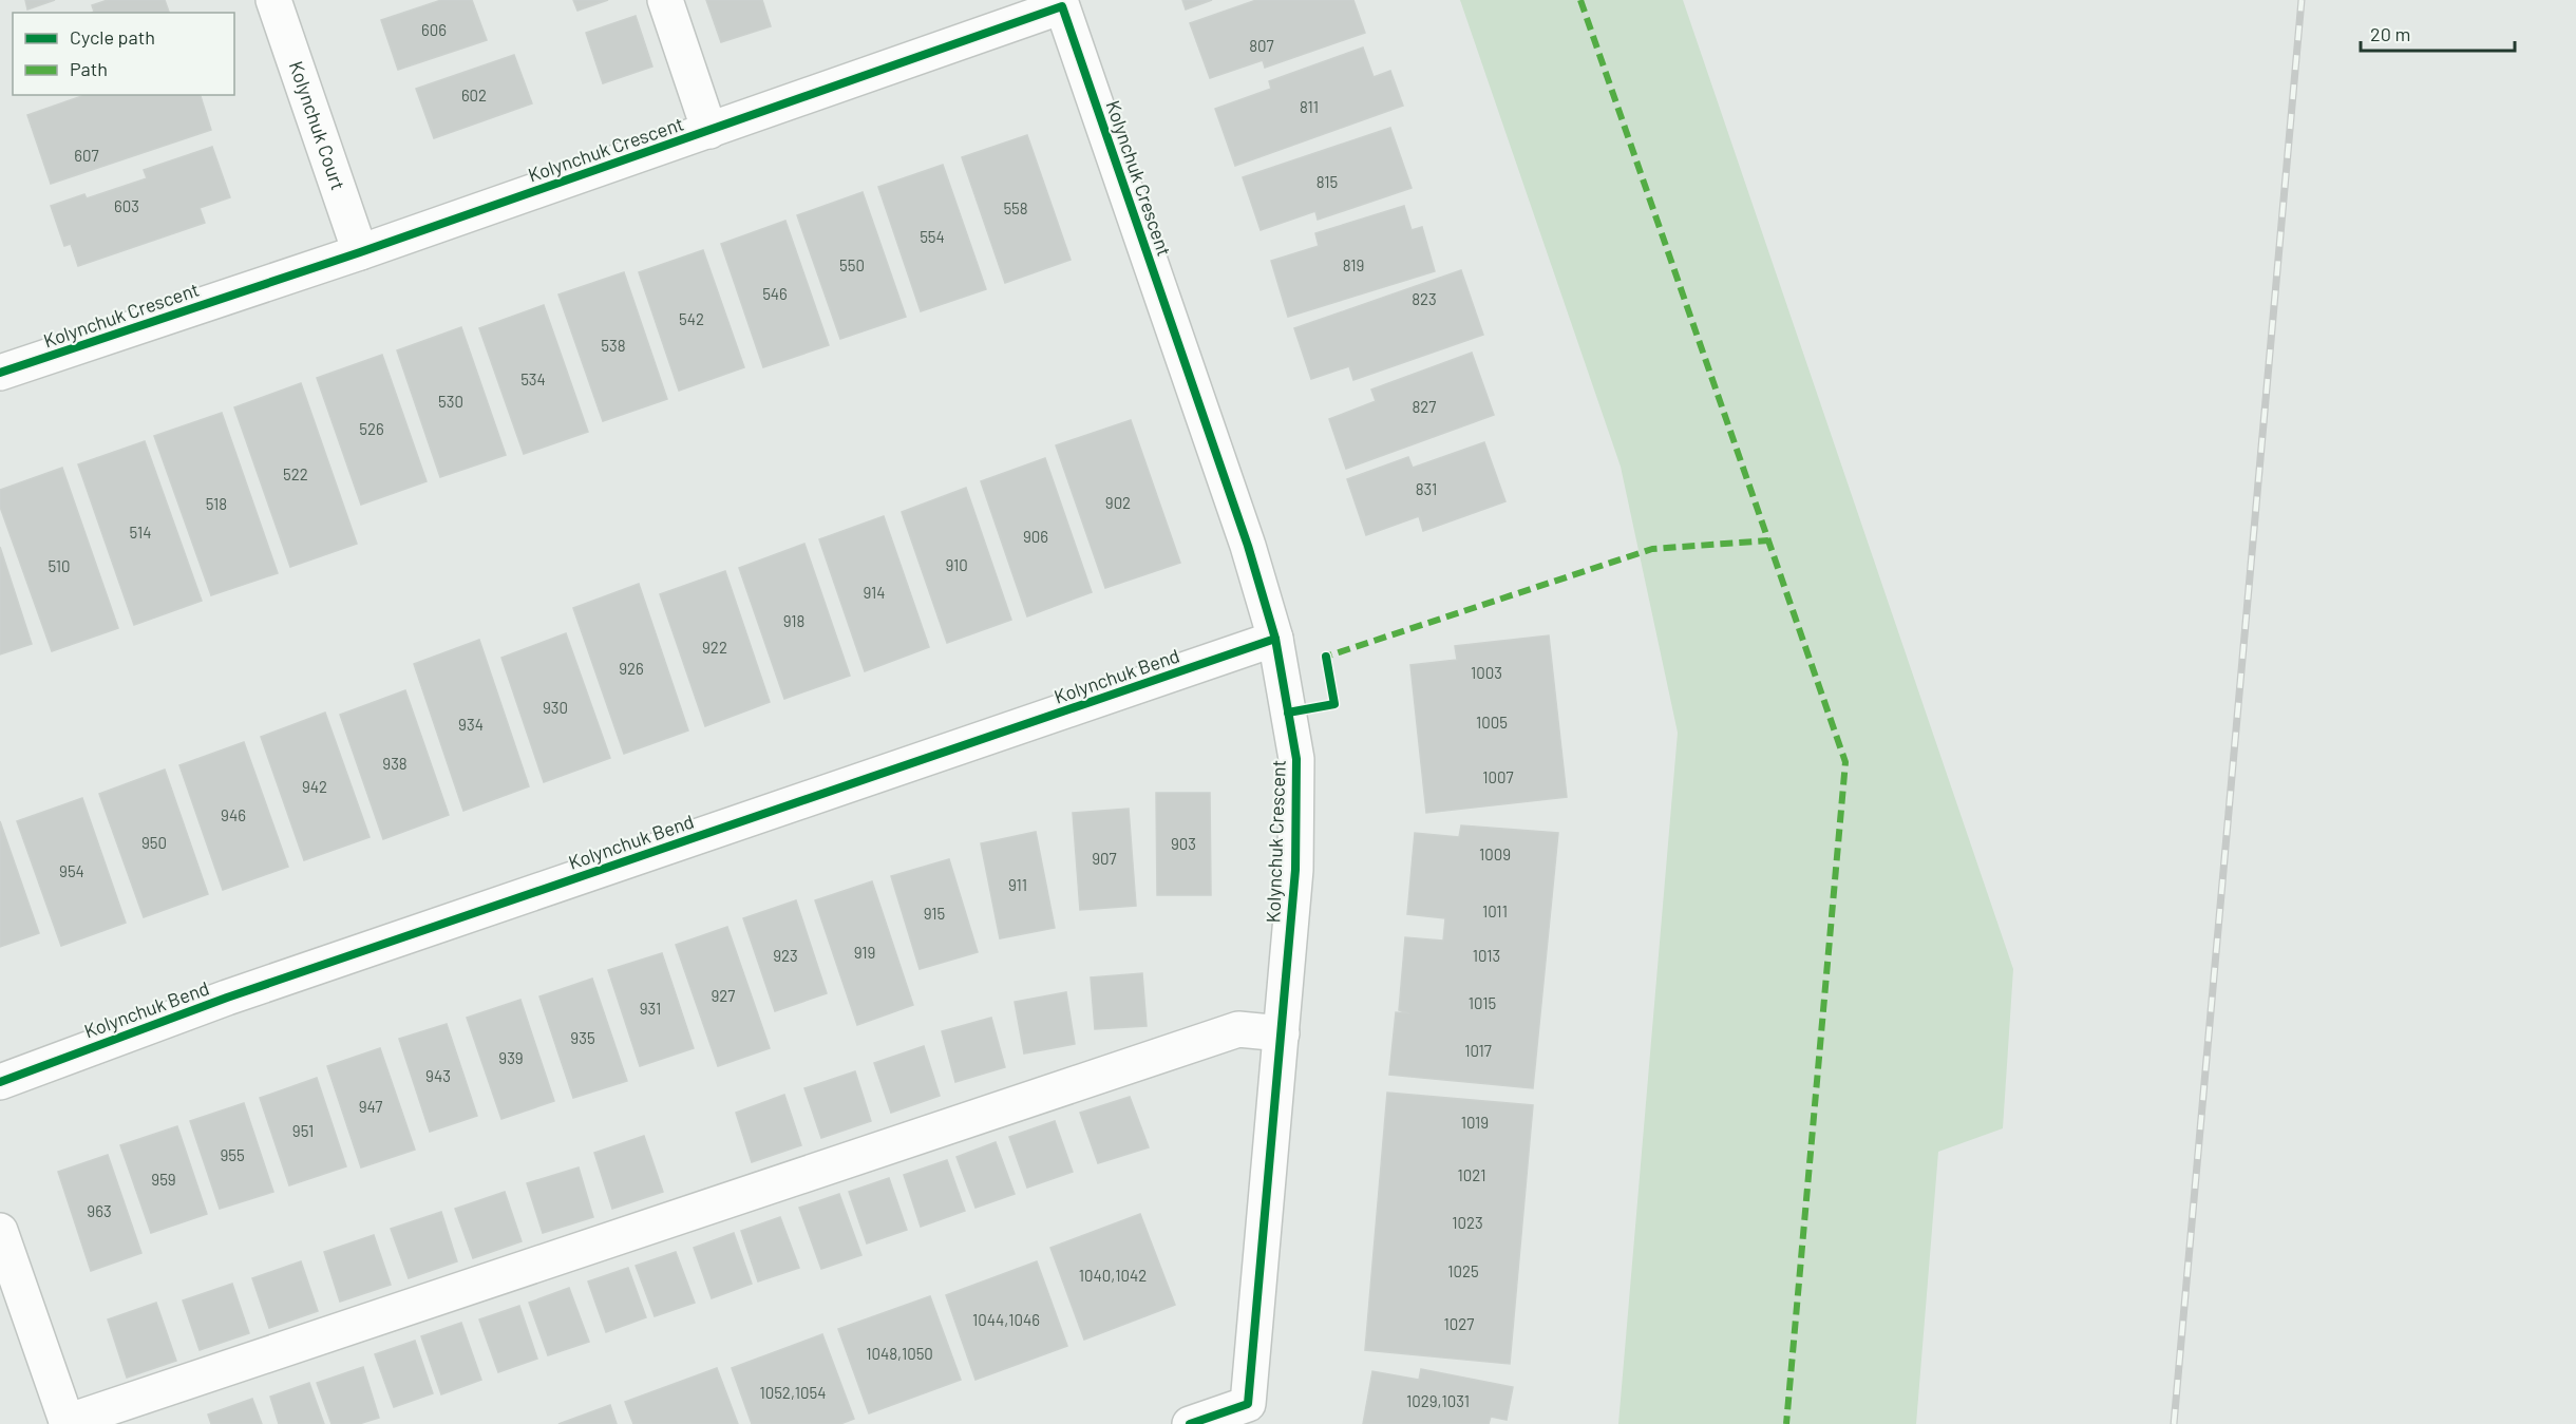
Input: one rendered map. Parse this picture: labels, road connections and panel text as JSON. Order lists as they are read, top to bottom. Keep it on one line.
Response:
{"streets":{"street":["Kolynchuk Court","Kolynchuk Crescent","Kolynchuk Bend"]},"crossings":[["Kolynchuk Court","Kolynchuk Crescent"],["Kolynchuk Crescent","Kolynchuk Bend"]],"house_numbers":["606","807","602","811","607","815","603","558","554","550","819","546","823","542","538","534","530","827","526","522","831","902","518","514","906","910","510","914","918","922","926","1003","930","1005","934","938","1007","942","946","950","903","1009","907","954","911","1011","915","919","923","1013","927","1015","931","935","1017","939","943","947","1019","951","955","1021","959","963","1023","1025","1040,1042","1044,1046","1027","1048,1050","1052,1054","1029,1031"],"legend":["Cycle path","Path"],"scale_bar":"20 m"}
